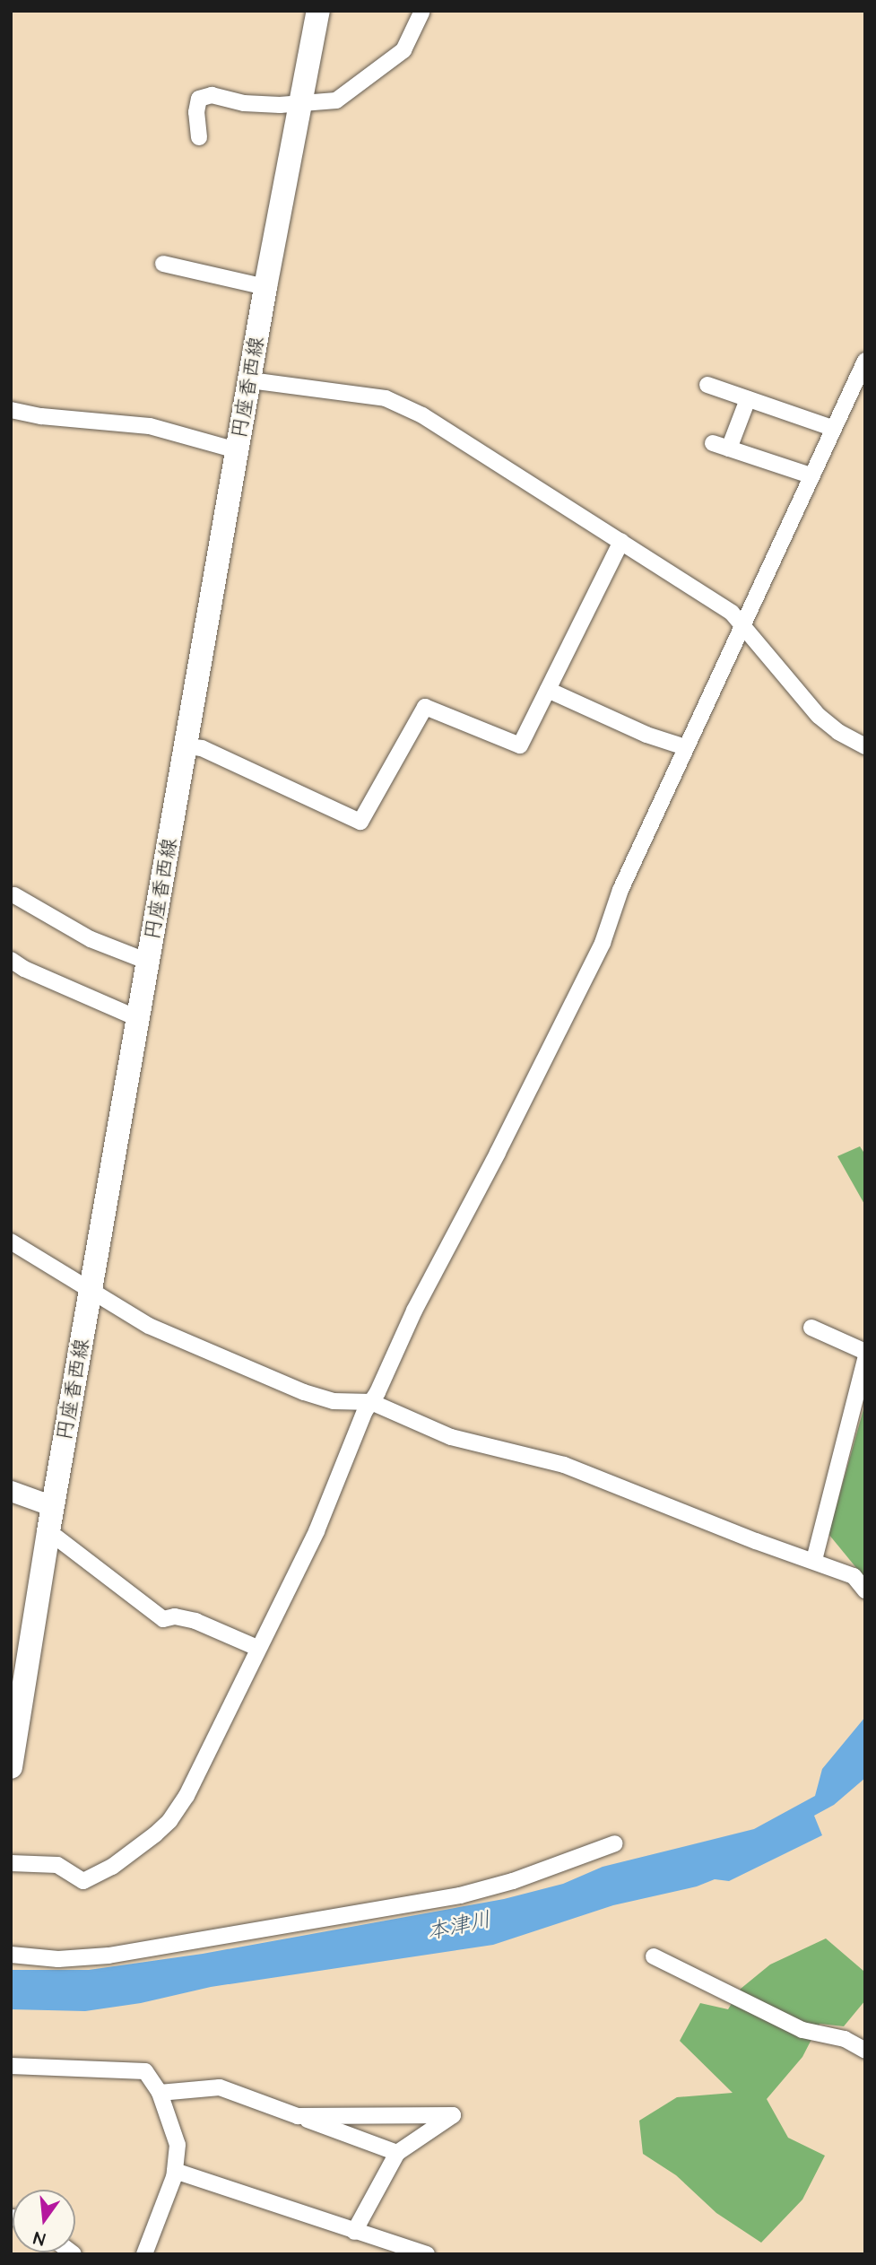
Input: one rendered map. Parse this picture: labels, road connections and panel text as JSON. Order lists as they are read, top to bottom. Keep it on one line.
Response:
{"streets":{"main road":["円座香西線"]},"water":["本津川"],"north":"bottom"}
